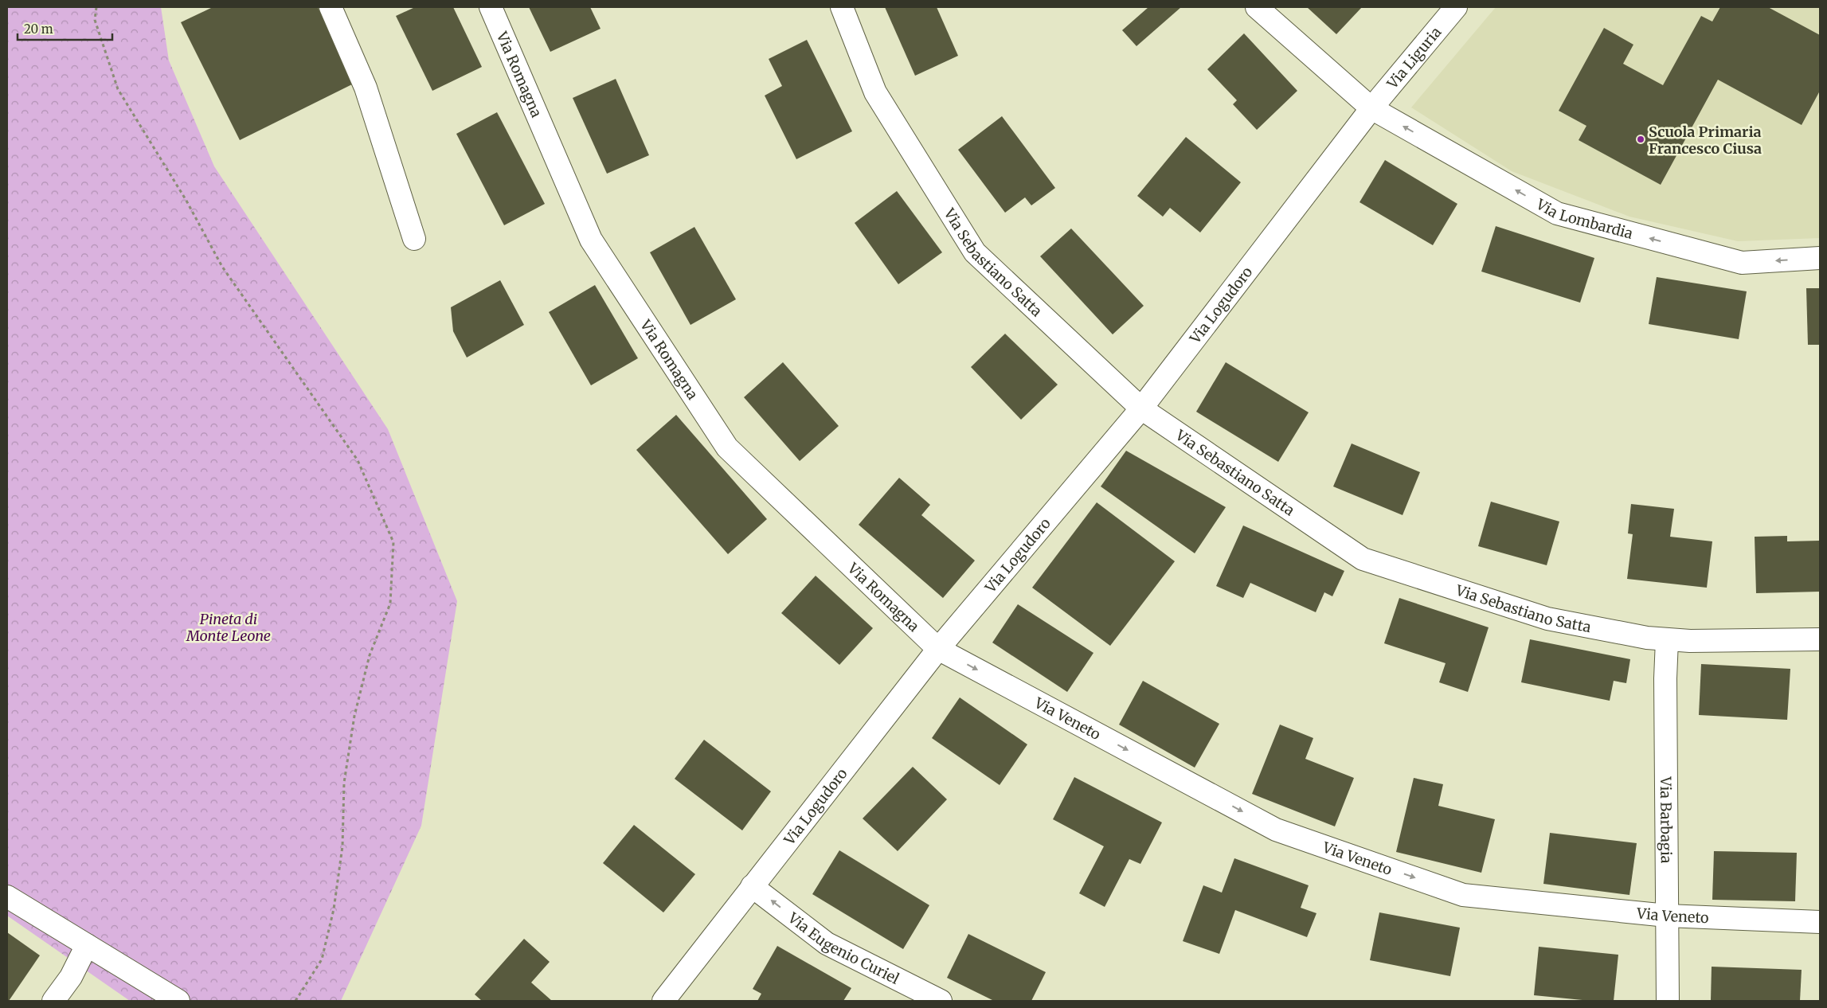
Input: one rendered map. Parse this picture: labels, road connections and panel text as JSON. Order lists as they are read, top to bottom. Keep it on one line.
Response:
{"streets":{"street":["Via Liguria","Via Romagna","Via Lombardia","Via Sebastiano Satta","Via Logudoro","Via Veneto","Via Barbagia","Via Eugenio Curiel"]},"crossings":[["Via Liguria","Via Lombardia"],["Via Liguria","Via Logudoro"],["Via Romagna","Via Logudoro"],["Via Romagna","Via Veneto"],["Via Lombardia","Via Logudoro"],["Via Sebastiano Satta","Via Logudoro"],["Via Sebastiano Satta","Via Barbagia"],["Via Logudoro","Via Veneto"],["Via Logudoro","Via Eugenio Curiel"],["Via Veneto","Via Barbagia"]],"one_way":["Via Lombardia","Via Veneto","Via Eugenio Curiel"],"parks":["Pineta di Monte Leone"],"places":["Scuola Primaria Francesco Ciusa"],"scale_bar":"20 m"}
